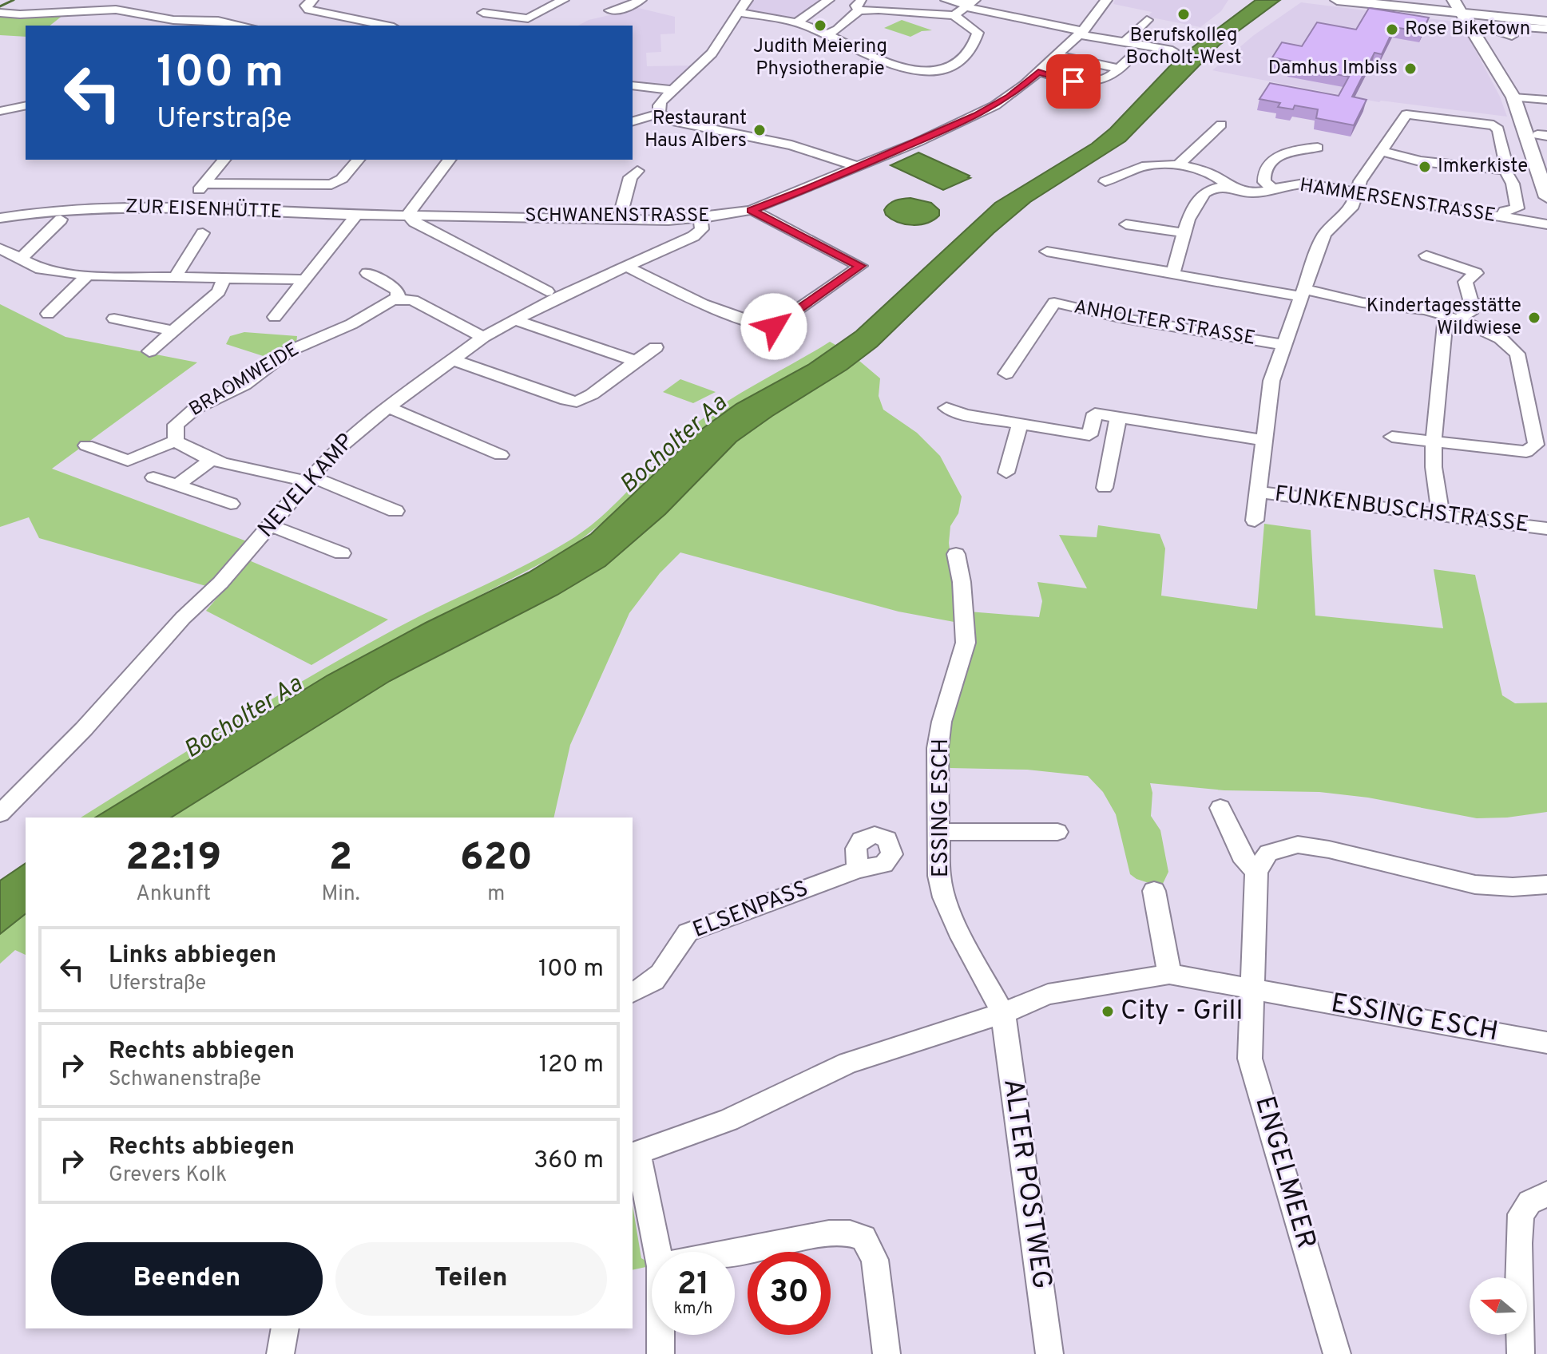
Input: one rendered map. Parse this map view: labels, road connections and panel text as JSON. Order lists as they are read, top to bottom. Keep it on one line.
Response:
{"streets":{"street":["HAMMERSENSTRASSE","ZUR EISENHÜTTE","SCHWANENSTRASSE","ANHOLTER STRASSE","BRAOMWEIDE","NEVELKAMP","FUNKENBUSCHSTRASSE","ESSING ESCH","ELSENPASS","ENGELMEER","ALTER POSTWEG"]},"crossings":[["HAMMERSENSTRASSE","ANHOLTER STRASSE"],["ZUR EISENHÜTTE","SCHWANENSTRASSE"],["SCHWANENSTRASSE","NEVELKAMP"],["ANHOLTER STRASSE","FUNKENBUSCHSTRASSE"],["BRAOMWEIDE","NEVELKAMP"],["ESSING ESCH","ENGELMEER"],["ESSING ESCH","ALTER POSTWEG"]],"water":["Bocholter Aa"],"places":["Berufskolleg Bocholt-West","Judith Meiering Physiotherapie","Rose Biketown","Damhus Imbiss","Restaurant Haus Albers","Imkerkiste","Kindertagesstätte Wildwiese","City - Grill"],"north":"left","page":{"turn":["100 m","Uferstraße"],"eta":["22:19","Ankunft","2","Min.","620","m"],"list":[{"name":"Links abbiegen","note":"Uferstraße","value":"100 m"},{"name":"Rechts abbiegen","note":"Schwanenstraße","value":"120 m"},{"name":"Rechts abbiegen","note":"Grevers Kolk","value":"360 m"}],"buttons":["Beenden","Teilen"],"speed":"21 km/h","limit":"30"}}
